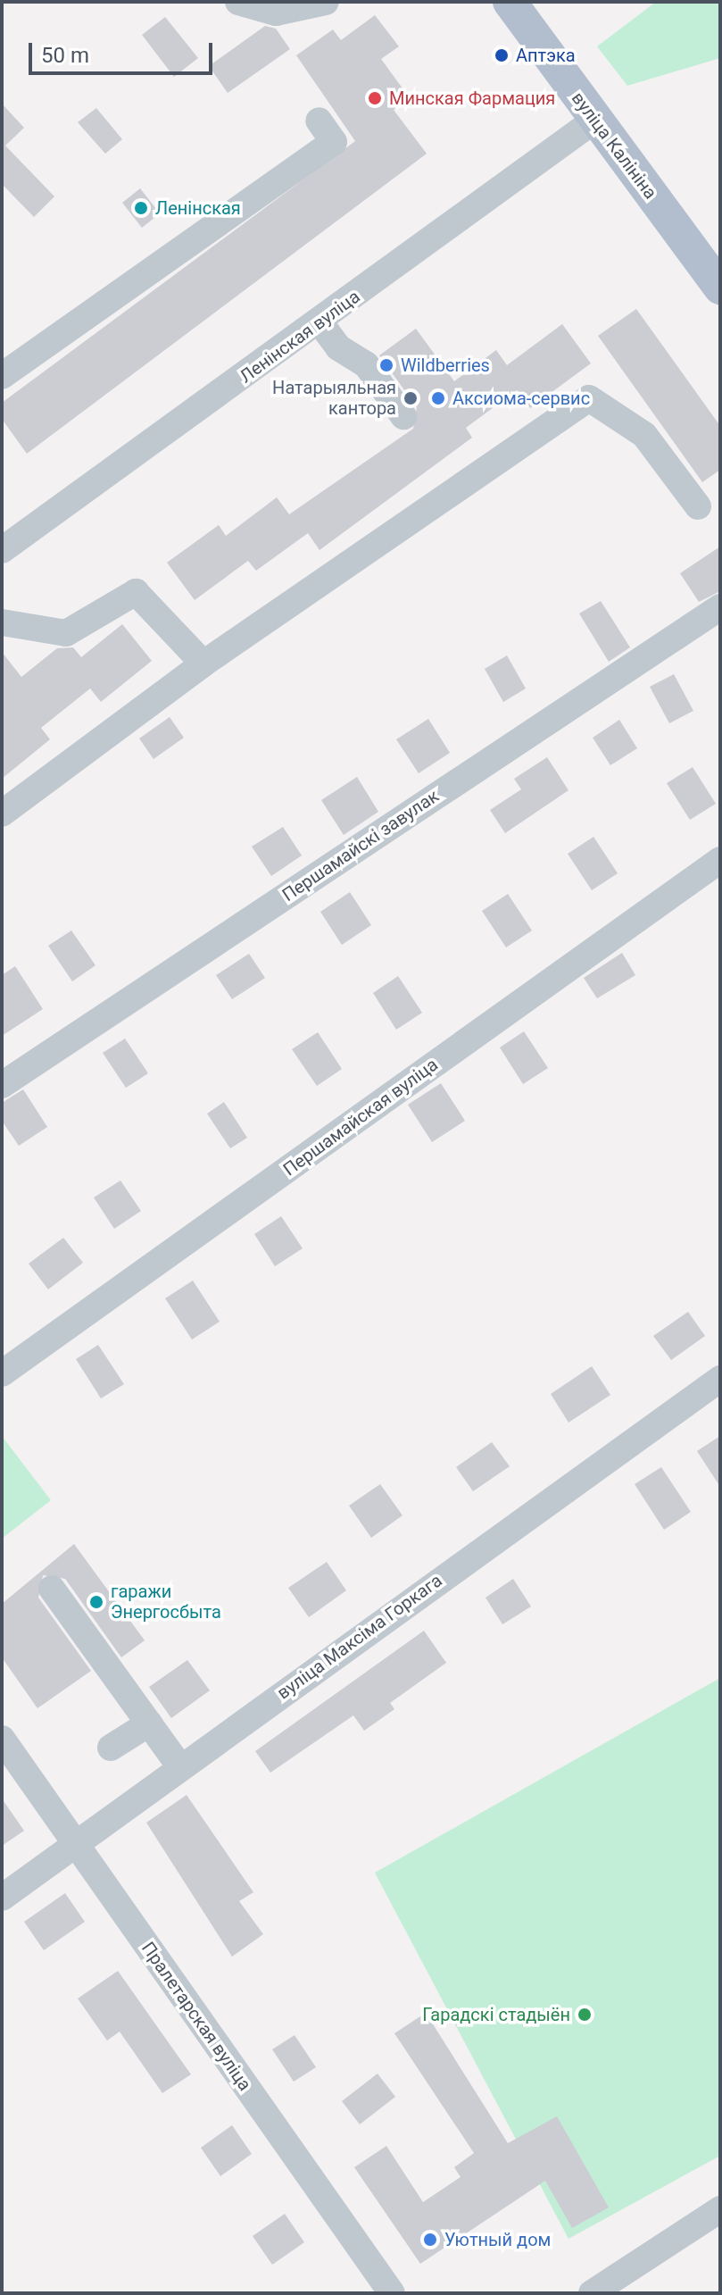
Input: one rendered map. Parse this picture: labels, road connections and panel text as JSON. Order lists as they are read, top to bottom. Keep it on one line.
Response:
{"streets":{"main road":["вуліца Калініна"],"street":["Ленінская вуліца","Першамайскі завулак","Першамайская вуліца","вуліца Максіма Горкага","Пралетарская вуліца"]},"crossings":[["вуліца Калініна","Ленінская вуліца"],["вуліца Максіма Горкага","Пралетарская вуліца"]],"places":["Аптэка","Минская Фармация","Ленінская","Wildberries","Натарыяльная кантора","Аксиома-сервис","гаражи Энергосбыта","Гарадскі стадыён","Уютный дом"],"scale_bar":"50 m"}
